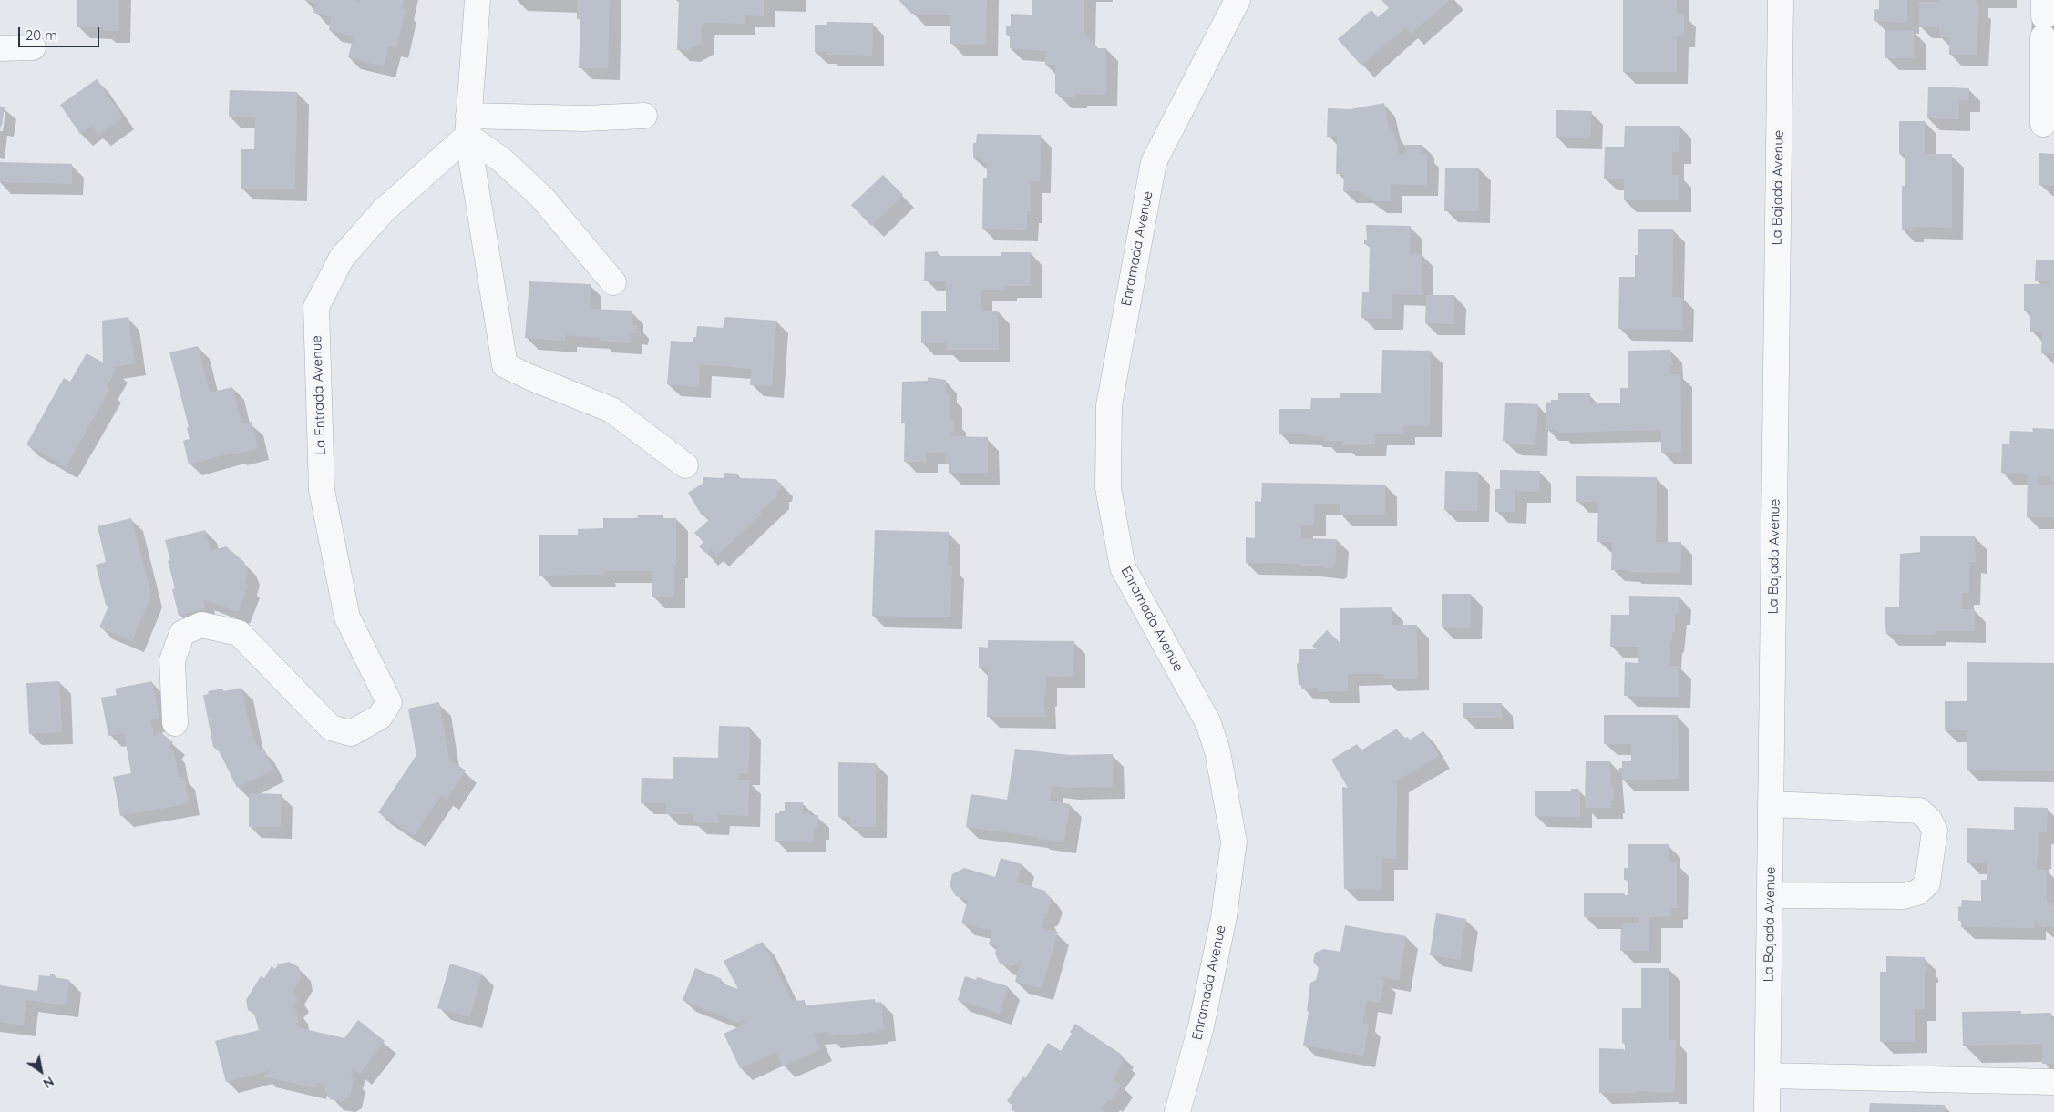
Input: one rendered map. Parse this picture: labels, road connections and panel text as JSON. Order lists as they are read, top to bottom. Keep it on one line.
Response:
{"streets":{"street":["La Bajada Avenue","Enramada Avenue","La Entrada Avenue"]},"scale_bar":"20 m","north":"bottom right"}
